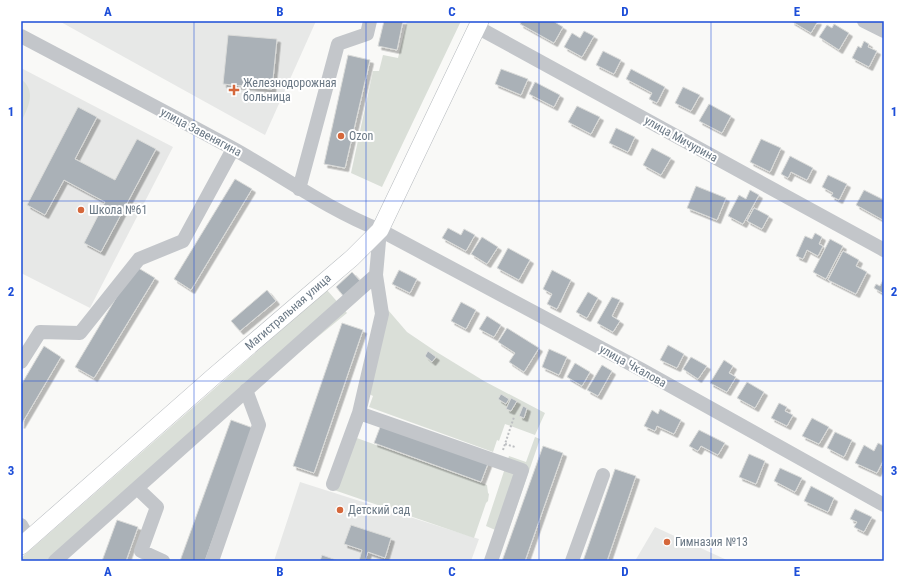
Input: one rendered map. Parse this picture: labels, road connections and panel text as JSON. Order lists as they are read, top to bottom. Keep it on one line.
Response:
{"streets":{"main road":["Магистральная улица"],"street":["улица Завенягина","улица Мичурина","улица Чкалова"]},"crossings":[["улица Завенягина","Магистральная улица"],["улица Завенягина","улица Чкалова"],["улица Мичурина","Магистральная улица"],["Магистральная улица","улица Чкалова"]],"places":{"health":["Железнодорожная больница"],"other":["Ozon","Школа №61","Детский сад","Гимназия №13"]},"grid":{"columns":["A","B","C","D","E"],"rows":["1","2","3"]}}
